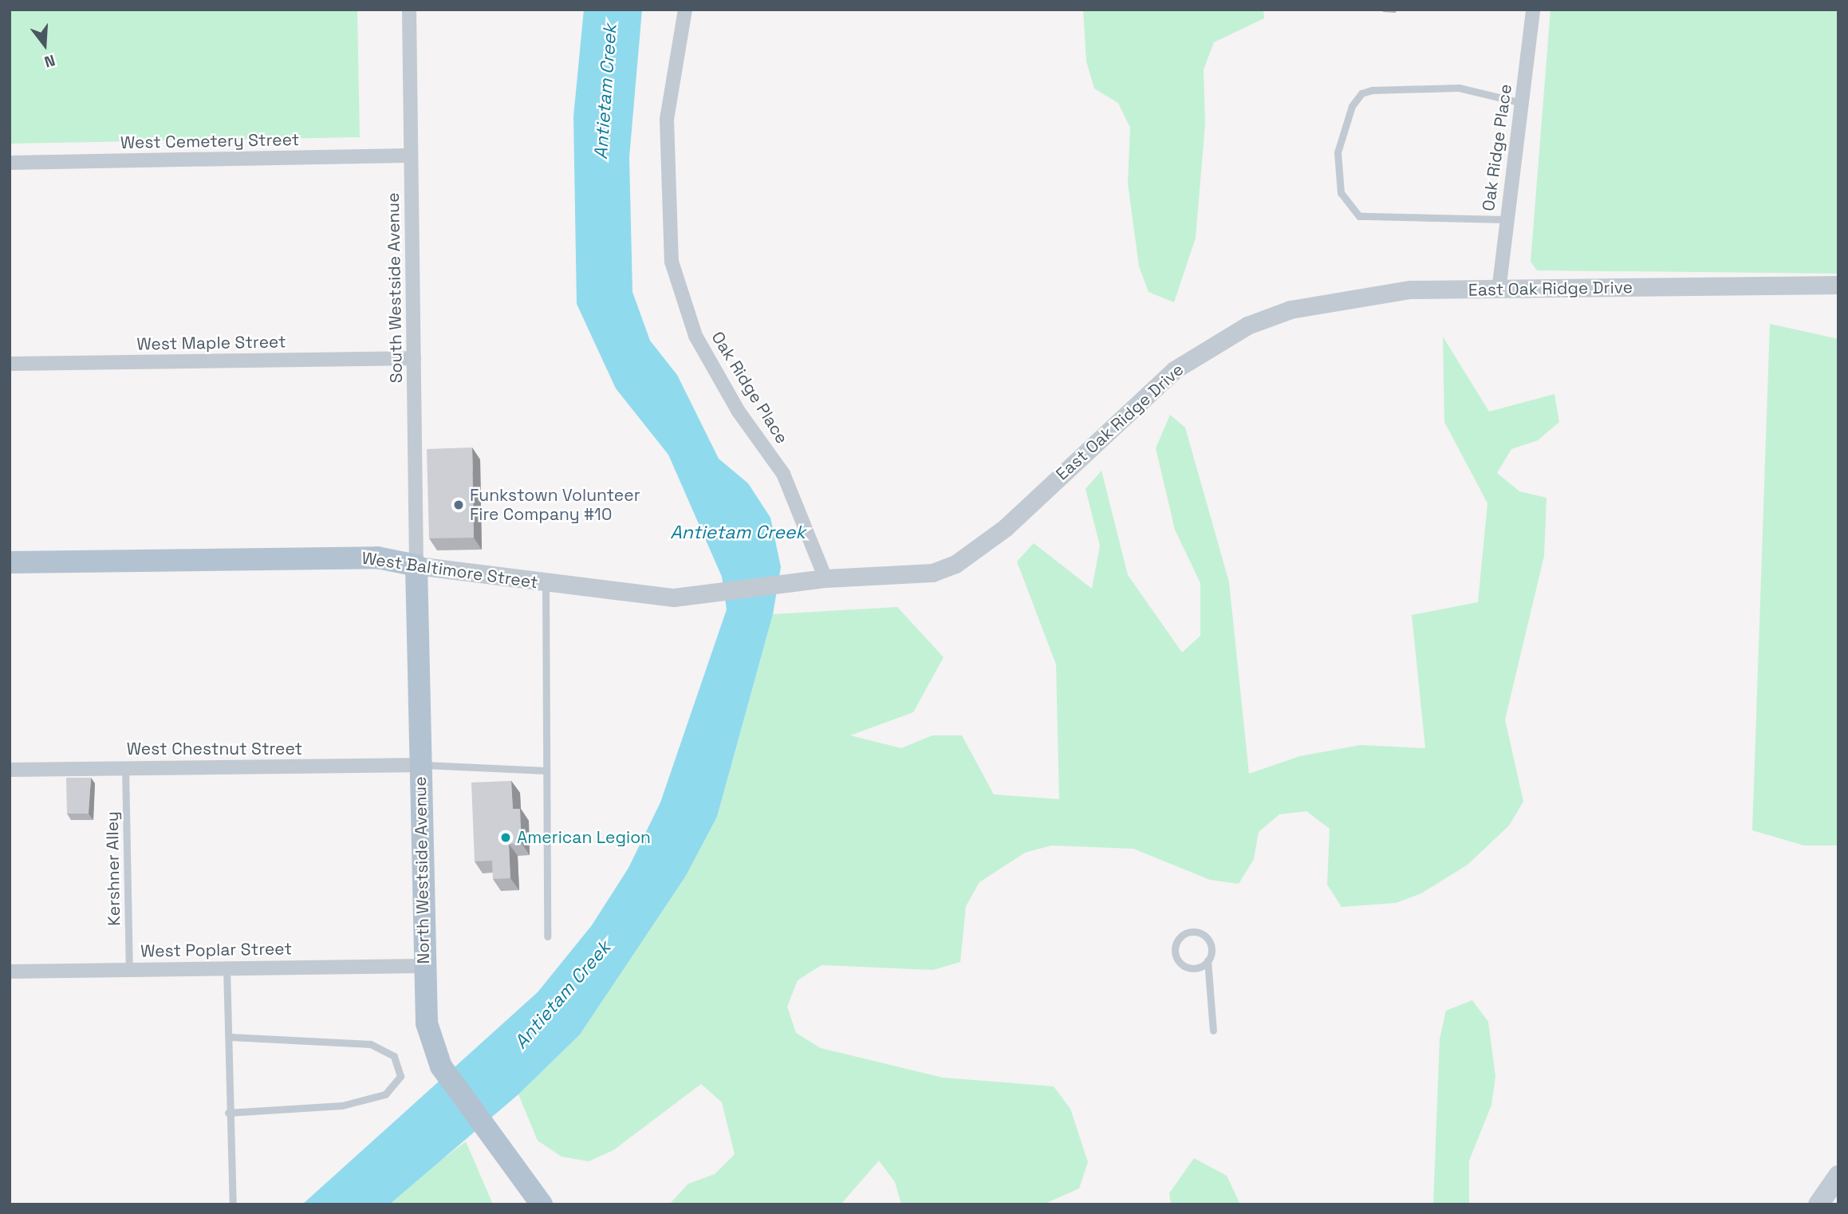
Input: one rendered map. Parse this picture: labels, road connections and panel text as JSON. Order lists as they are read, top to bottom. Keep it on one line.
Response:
{"streets":{"main road":["West Baltimore Street","North Westside Avenue"],"street":["West Cemetery Street","Oak Ridge Place","South Westside Avenue","East Oak Ridge Drive","West Maple Street","West Chestnut Street","West Poplar Street"],"lane":["Kershner Alley"]},"crossings":[["West Cemetery Street","South Westside Avenue"],["Oak Ridge Place","East Oak Ridge Drive"],["South Westside Avenue","West Maple Street"],["South Westside Avenue","West Baltimore Street"],["South Westside Avenue","North Westside Avenue"],["East Oak Ridge Drive","West Baltimore Street"],["West Baltimore Street","North Westside Avenue"],["West Chestnut Street","Kershner Alley"],["West Chestnut Street","North Westside Avenue"],["Kershner Alley","West Poplar Street"],["North Westside Avenue","West Poplar Street"]],"water":["Antietam Creek"],"places":["Funkstown Volunteer Fire Company #10","American Legion"],"north":"bottom"}
